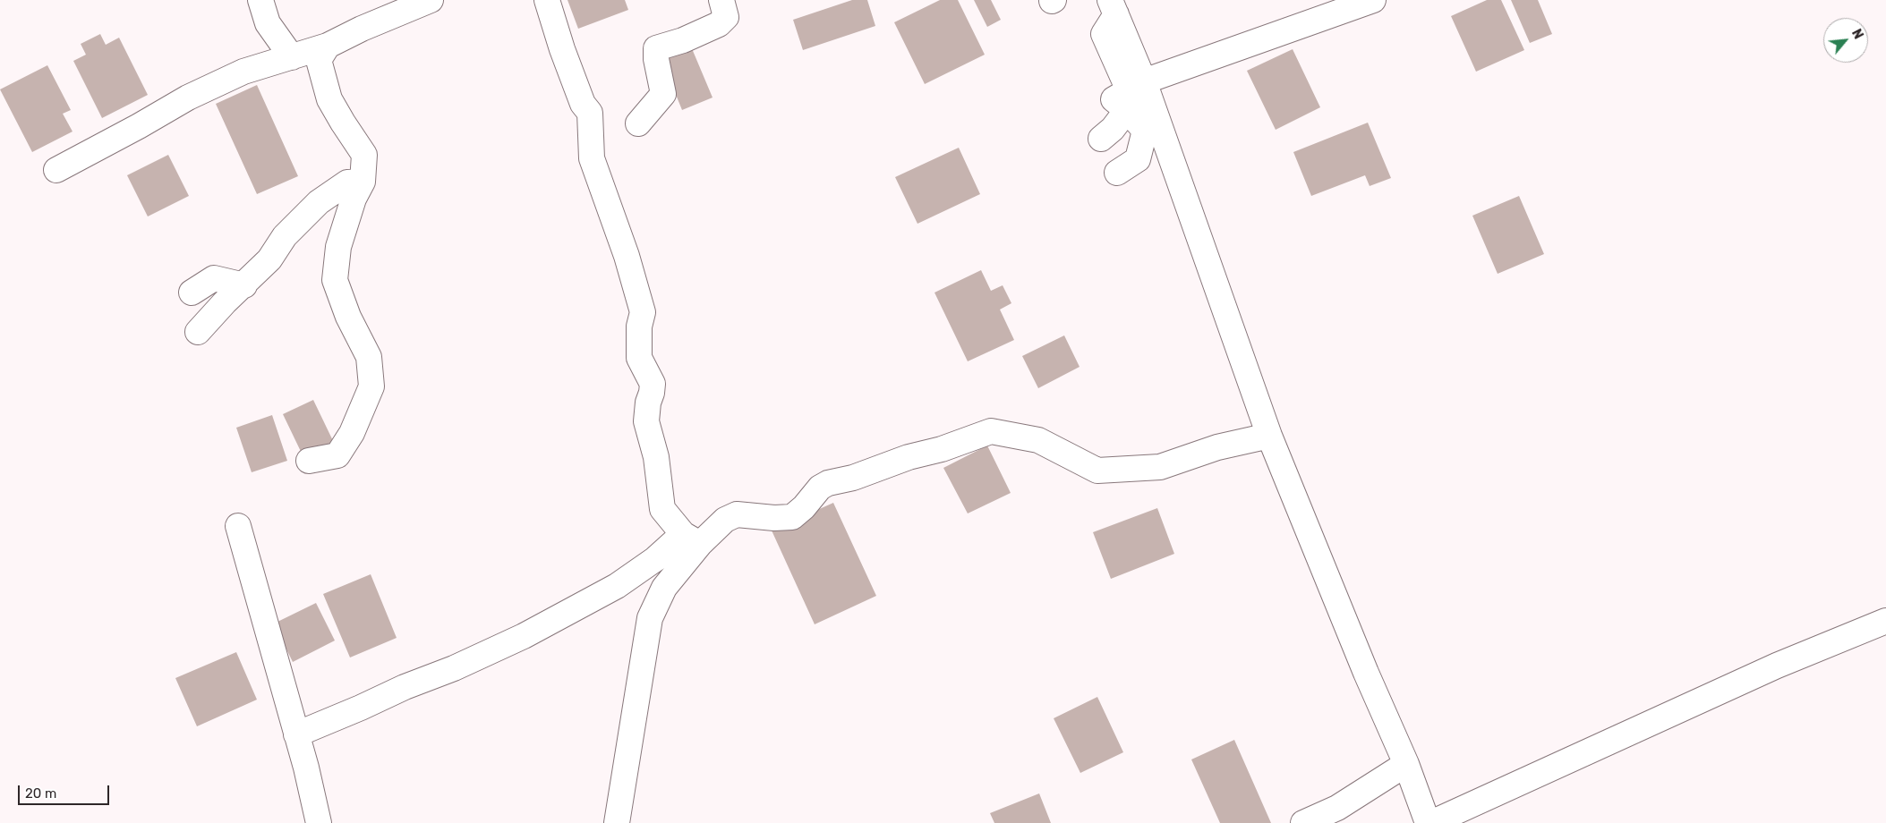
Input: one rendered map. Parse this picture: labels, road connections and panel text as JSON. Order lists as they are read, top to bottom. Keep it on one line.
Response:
{"scale_bar":"20 m","north":"top right"}
